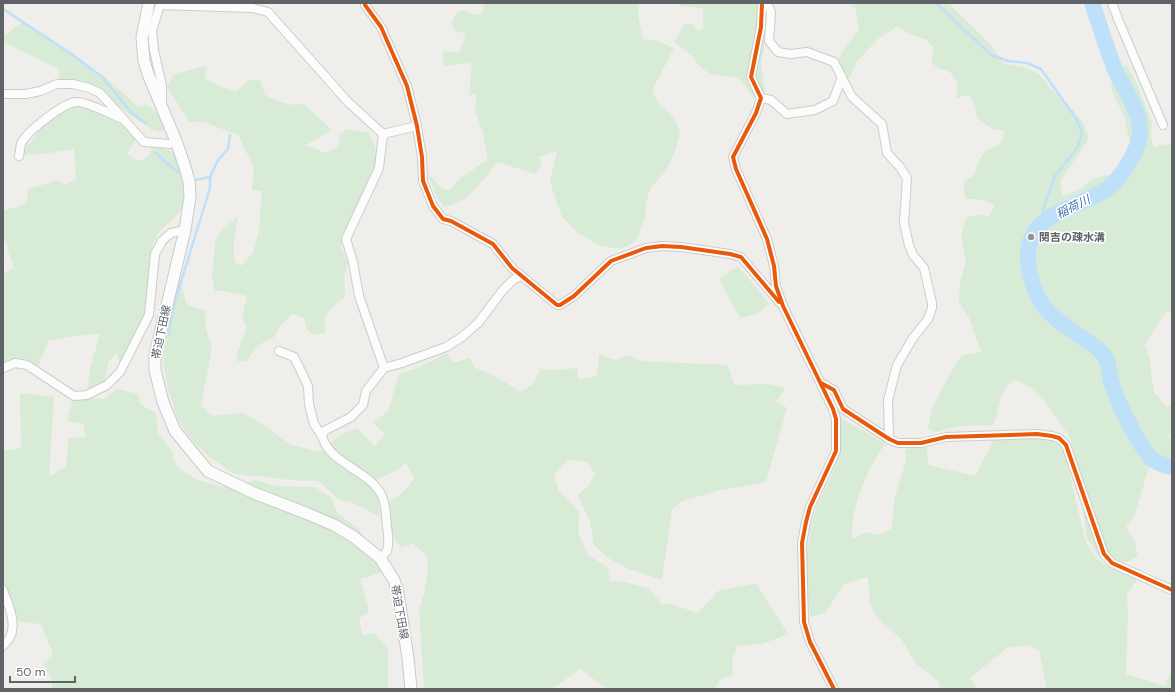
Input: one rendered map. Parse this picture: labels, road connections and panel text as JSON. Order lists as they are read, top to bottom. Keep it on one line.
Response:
{"streets":{"main road":["帯迫下田線"]},"water":["稲荷川"],"places":["関吉の疎水溝"],"scale_bar":"50 m"}
